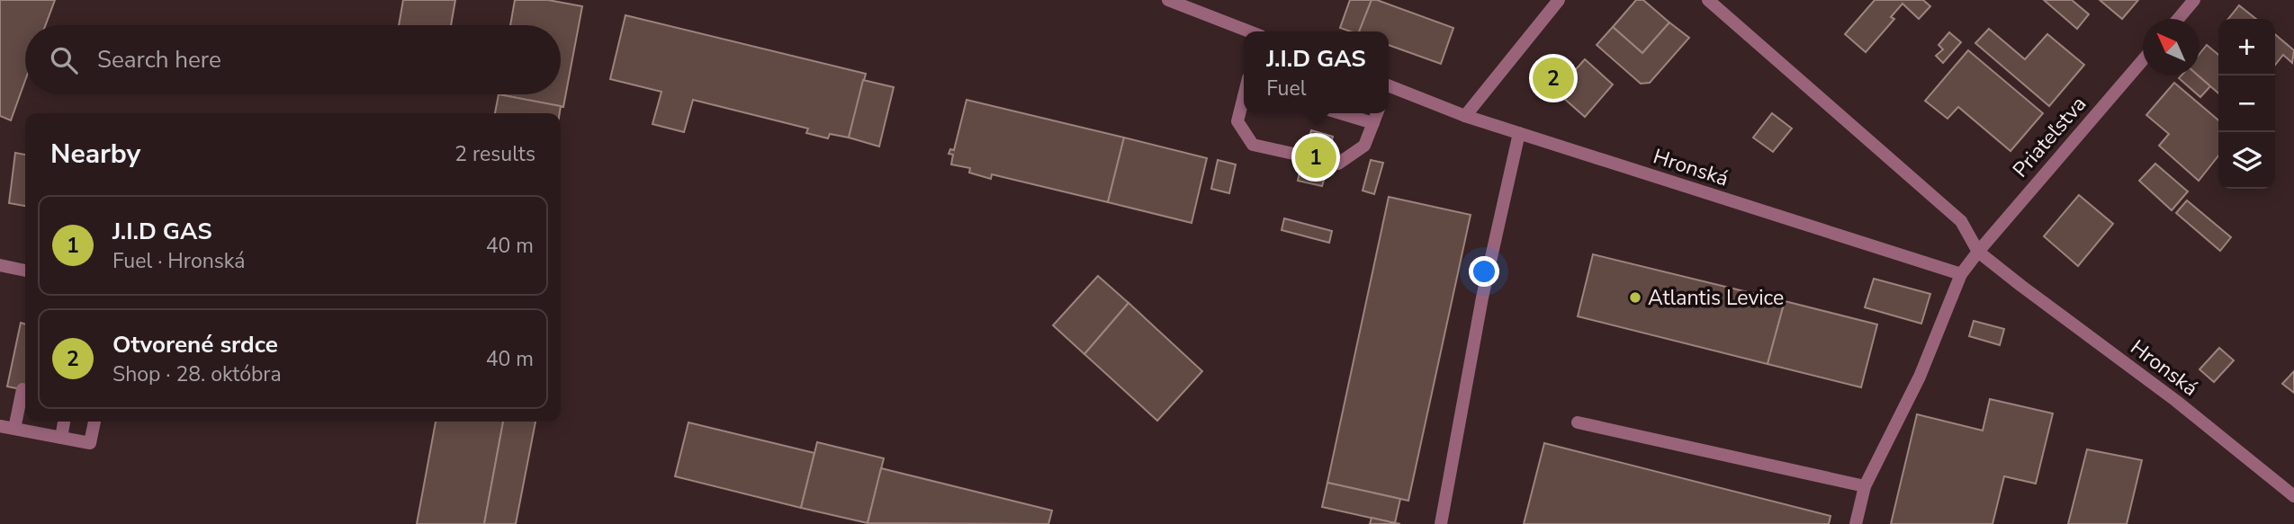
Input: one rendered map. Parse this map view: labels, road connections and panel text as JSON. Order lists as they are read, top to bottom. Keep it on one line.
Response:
{"streets":{"street":["Priateľstva","Hronská"]},"crossings":[["Priateľstva","Hronská"]],"places":["Atlantis Levice"],"north":"top left","page":{"map_buttons":["+","−"],"search":"Search here","popup":["J.I.D GAS","Fuel"],"pins":["2","1"],"heading":["Nearby","2 results"],"list":[{"mark":"1","name":"J.I.D GAS","note":"Fuel · Hronská","value":"40 m"},{"mark":"2","name":"Otvorené srdce","note":"Shop · 28. októbra","value":"40 m"}]}}
